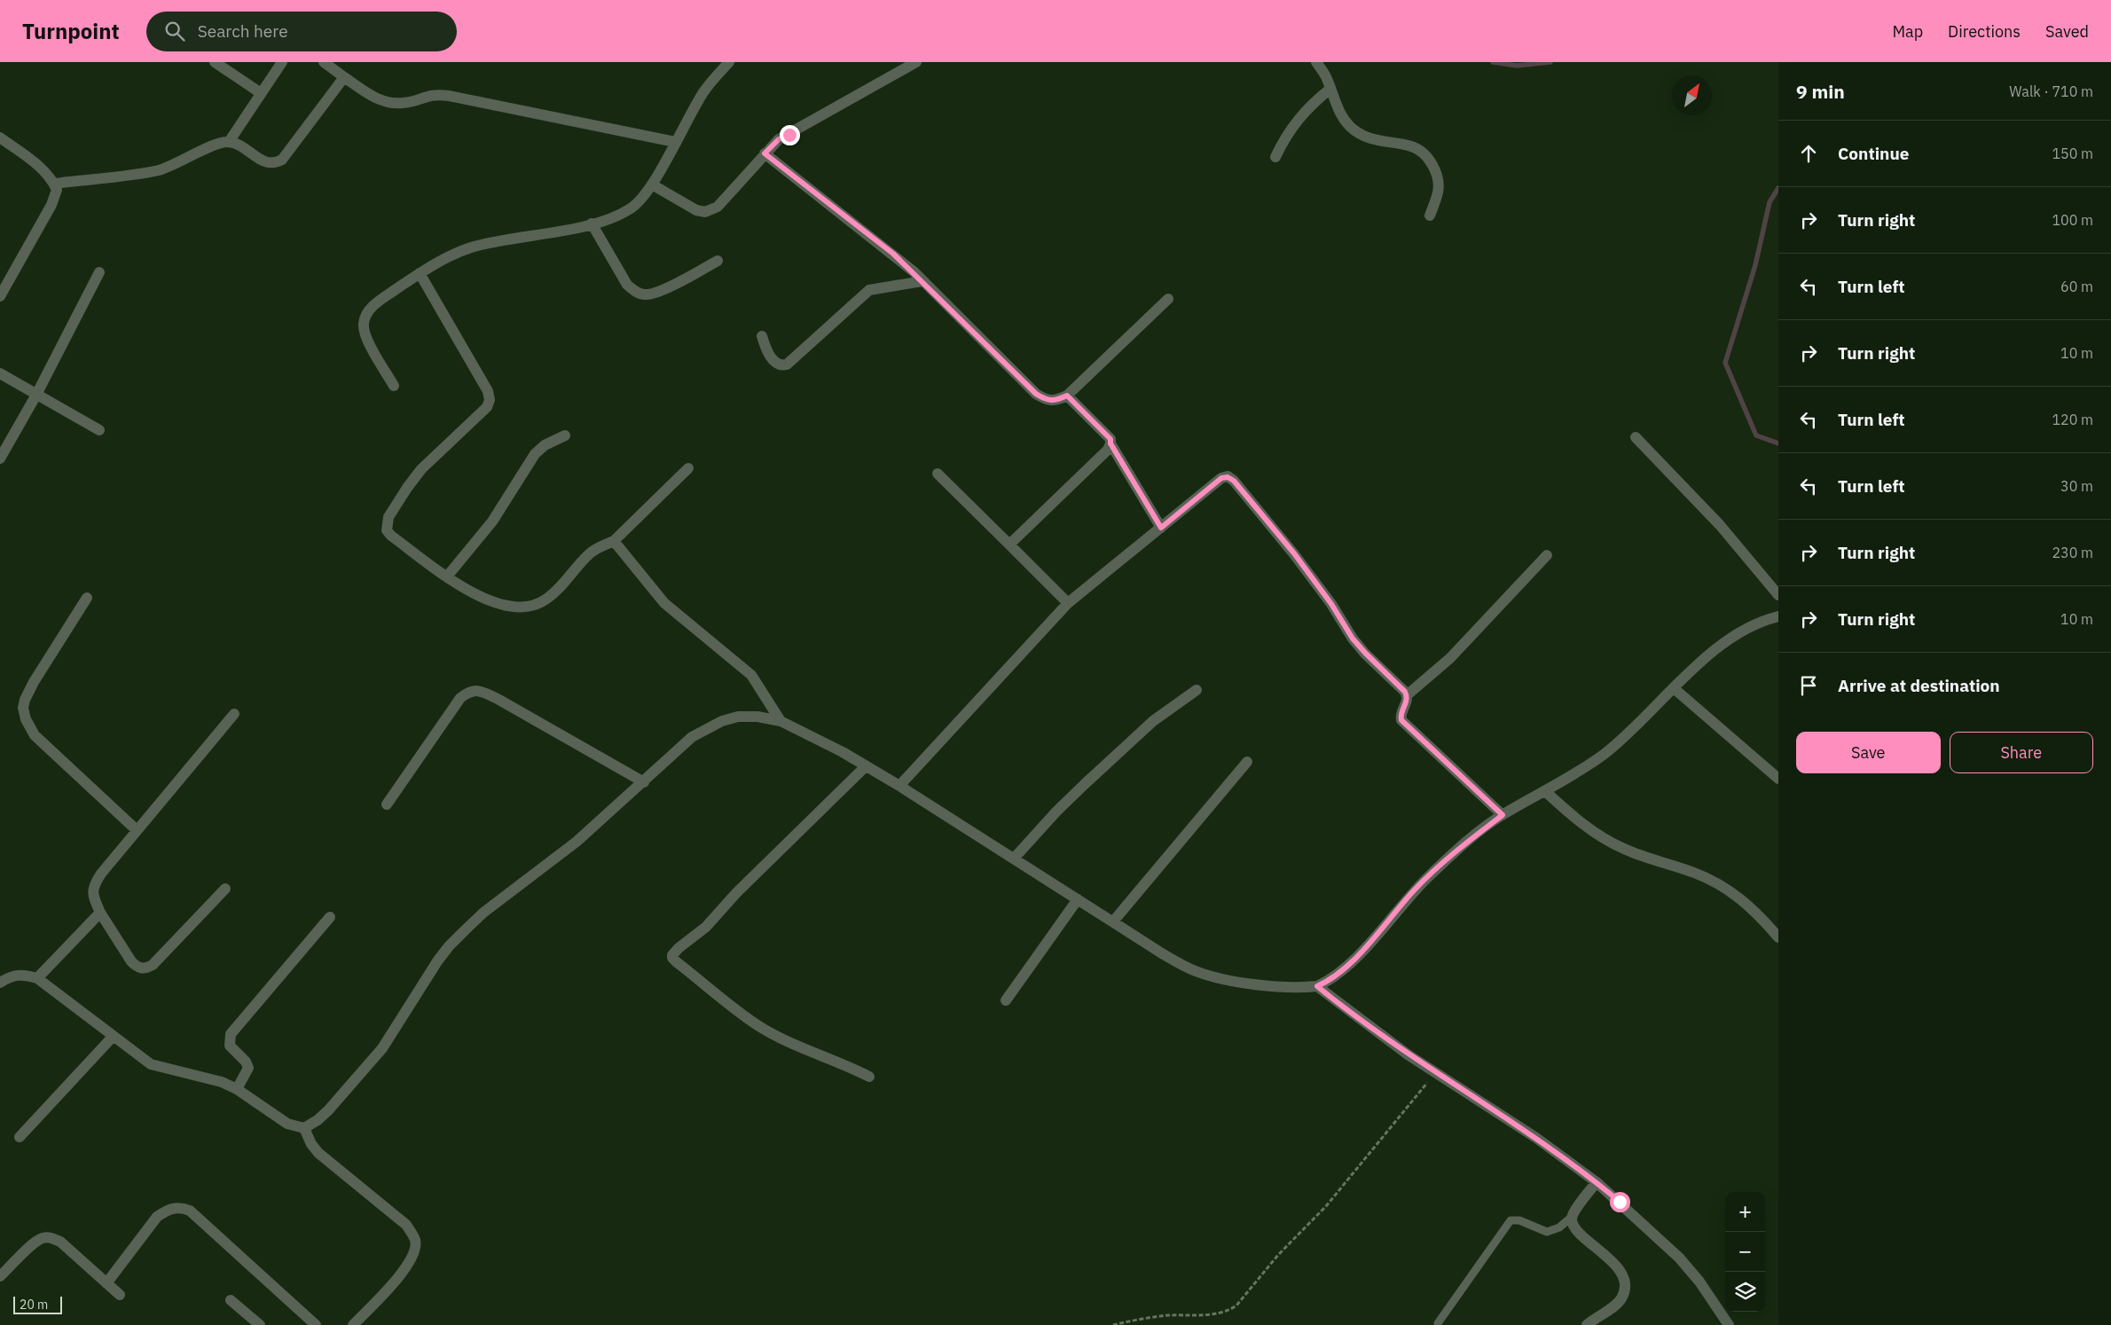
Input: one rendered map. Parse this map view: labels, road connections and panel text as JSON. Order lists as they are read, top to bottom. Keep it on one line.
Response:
{"scale_bar":"20 m","north":"top right","page":{"header":"Turnpoint","search":"Search here","nav":["Map","Directions","Saved"],"heading":["9 min","Walk · 710 m"],"list":[["Continue","150 m"],["Turn right","100 m"],["Turn left","60 m"],["Turn right","10 m"],["Turn left","120 m"],["Turn left","30 m"],["Turn right","230 m"],["Turn right","10 m"],"Arrive at destination"],"buttons":["Save","Share"],"map_buttons":["+","−"],"scale":"20 m"}}
